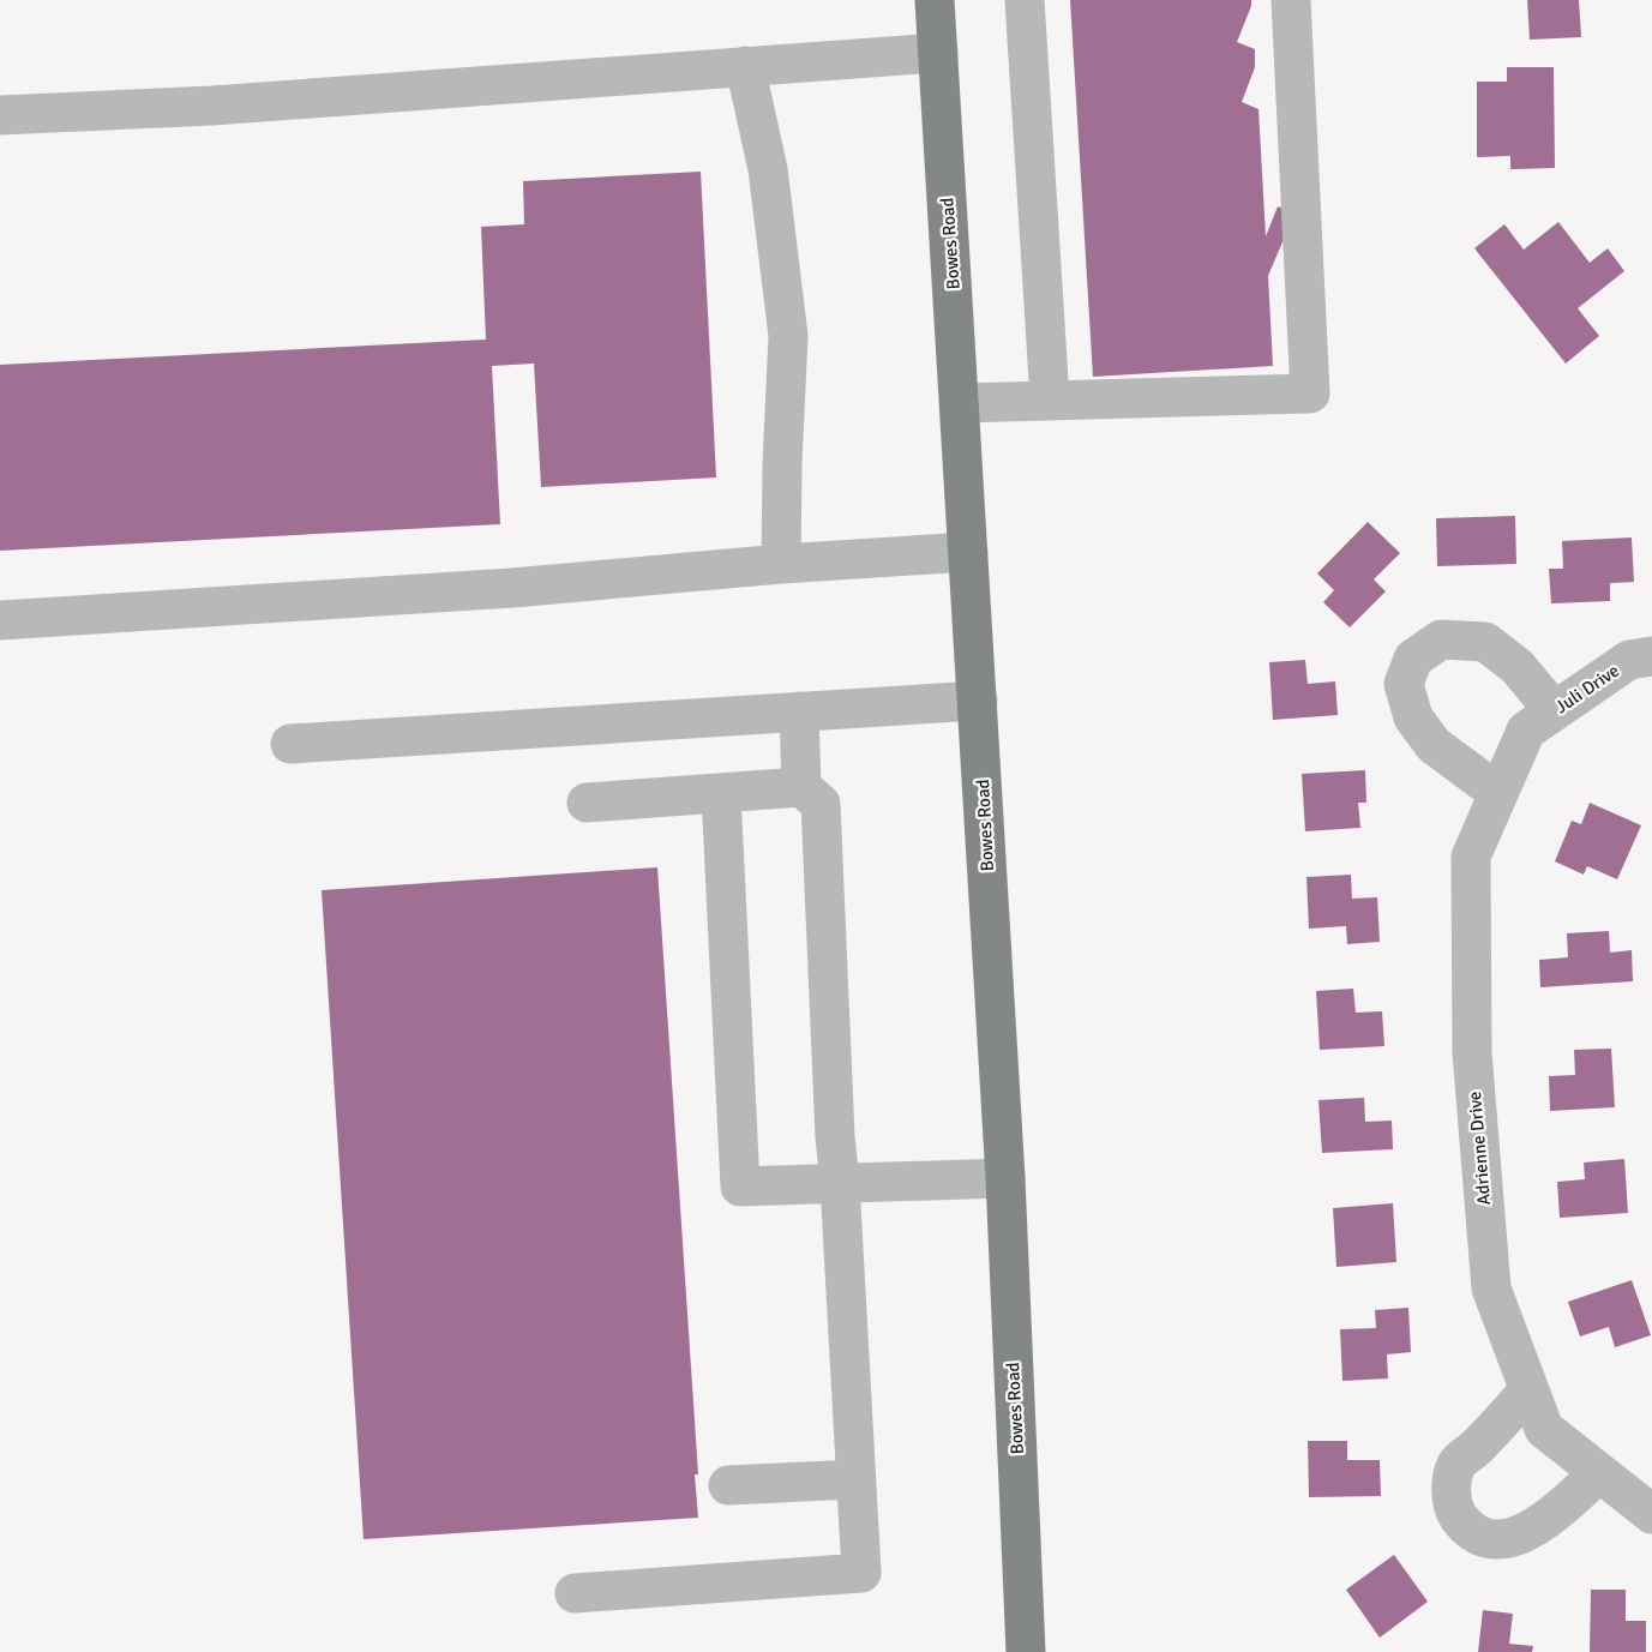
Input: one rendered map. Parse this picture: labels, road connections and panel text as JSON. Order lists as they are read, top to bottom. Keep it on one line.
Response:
{"streets":{"main road":["Bowes Road"],"street":["Juli Drive","Adrienne Drive"]},"crossings":[["Juli Drive","Adrienne Drive"]]}
